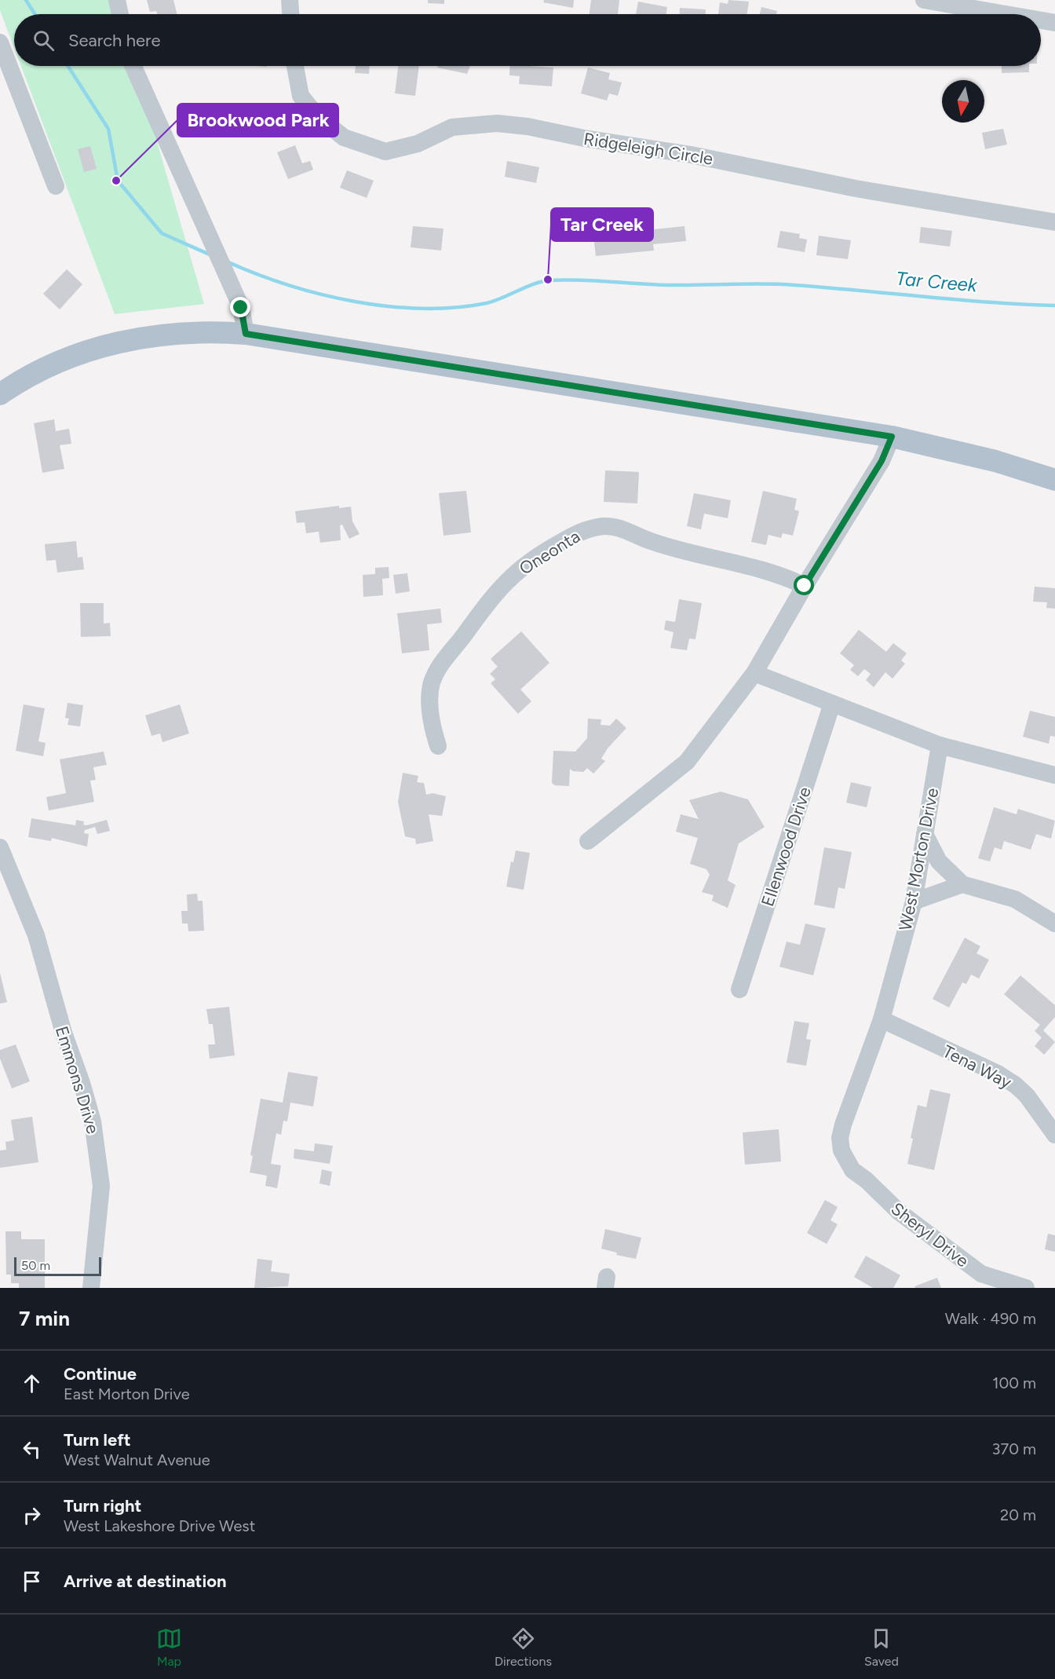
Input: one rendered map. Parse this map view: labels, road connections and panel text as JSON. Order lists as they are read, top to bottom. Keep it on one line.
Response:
{"streets":{"street":["Ridgeleigh Circle","Oneonta","Ellenwood Drive","West Morton Drive","Tena Way","Emmons Drive","Sheryl Drive"]},"crossings":[["West Morton Drive","Tena Way"],["West Morton Drive","Sheryl Drive"]],"water":["Tar Creek"],"places":["Brookwood Park","Tar Creek"],"scale_bar":"50 m","north":"bottom","page":{"search":"Search here","scale":"50 m","heading":["7 min","Walk · 490 m"],"list":[["Continue","East Morton Drive","100 m"],["Turn left","West Walnut Avenue","370 m"],["Turn right","West Lakeshore Drive West","20 m"],"Arrive at destination"],"nav":["Map","Directions","Saved"]}}
